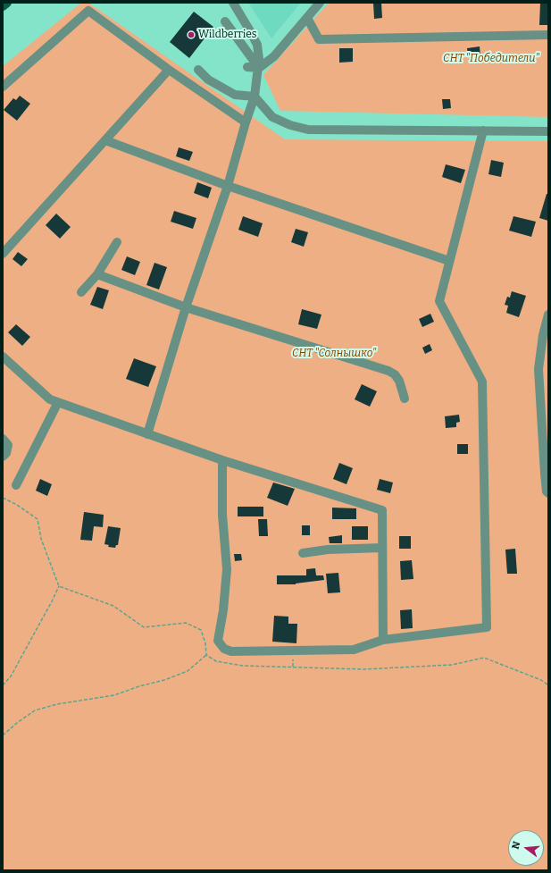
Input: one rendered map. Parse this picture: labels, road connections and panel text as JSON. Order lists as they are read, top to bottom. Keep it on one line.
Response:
{"parks":["СНТ \"Победители\"","СНТ \"Солнышко\""],"places":["Wildberries"],"north":"left"}
